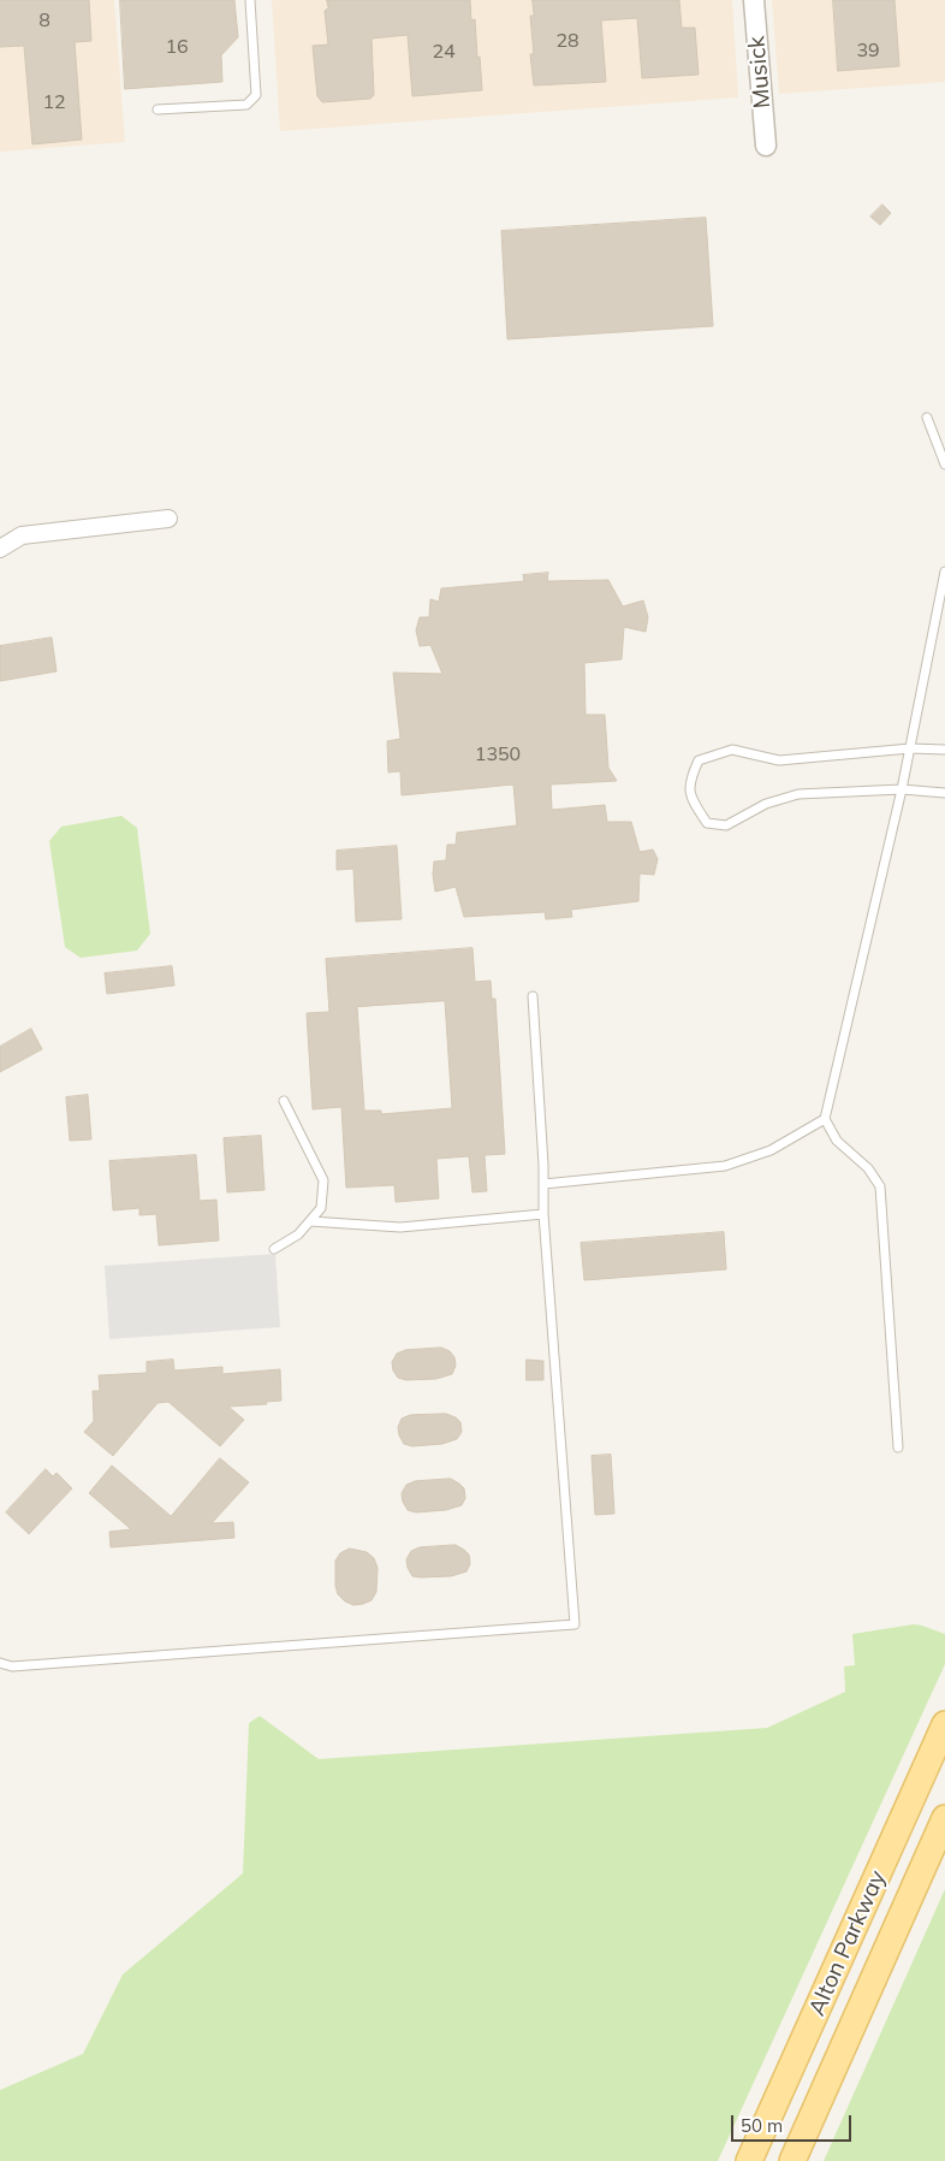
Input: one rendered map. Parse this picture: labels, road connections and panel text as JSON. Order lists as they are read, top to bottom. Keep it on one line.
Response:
{"streets":{"main road":["Alton Parkway"],"street":["Musick"]},"house_numbers":["8","28","16","39","24","12","1350"],"scale_bar":"50 m"}
